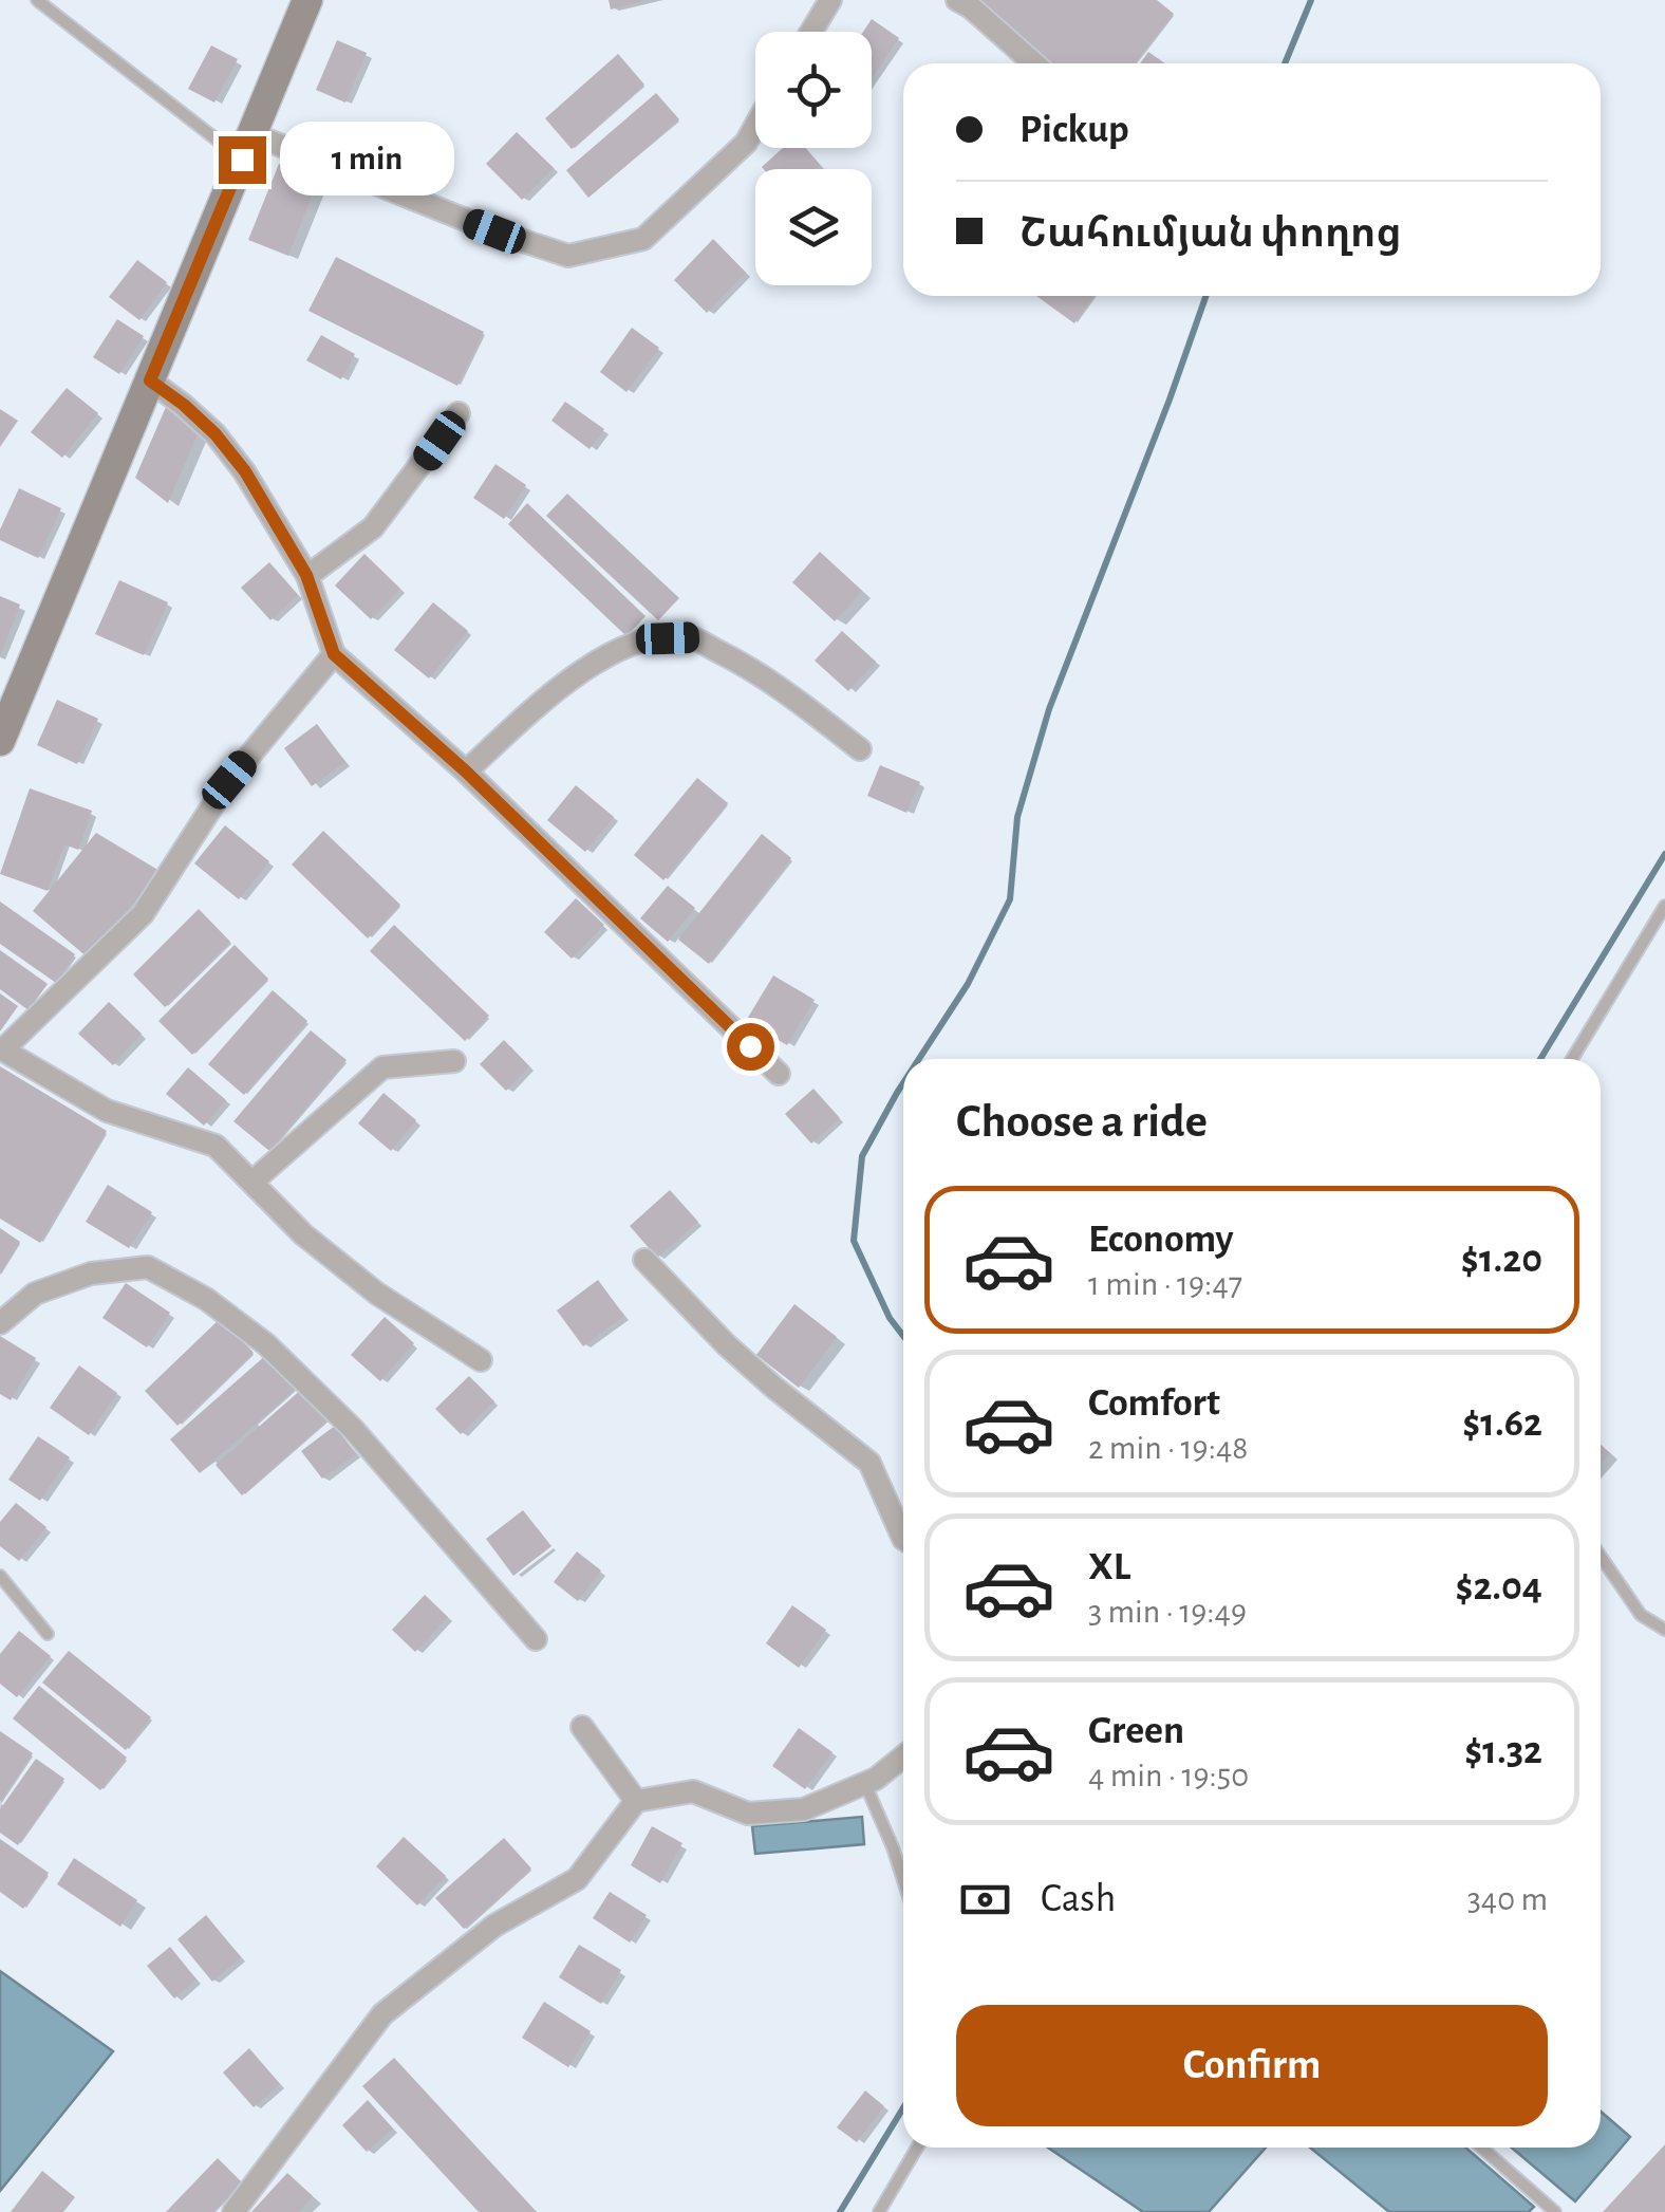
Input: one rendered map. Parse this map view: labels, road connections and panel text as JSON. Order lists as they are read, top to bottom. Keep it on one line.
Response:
{"page":{"banner":["Pickup","Շահումյան փողոց"],"bubble":"1 min","heading":"Choose a ride","list":[{"name":"Economy","note":"1 min · 19:47","value":"$1.20"},{"name":"Comfort","note":"2 min · 19:48","value":"$1.62"},{"name":"XL","note":"3 min · 19:49","value":"$2.04"},{"name":"Green","note":"4 min · 19:50","value":"$1.32"}],"pay":["Cash","340 m"],"buttons":"Confirm"}}
